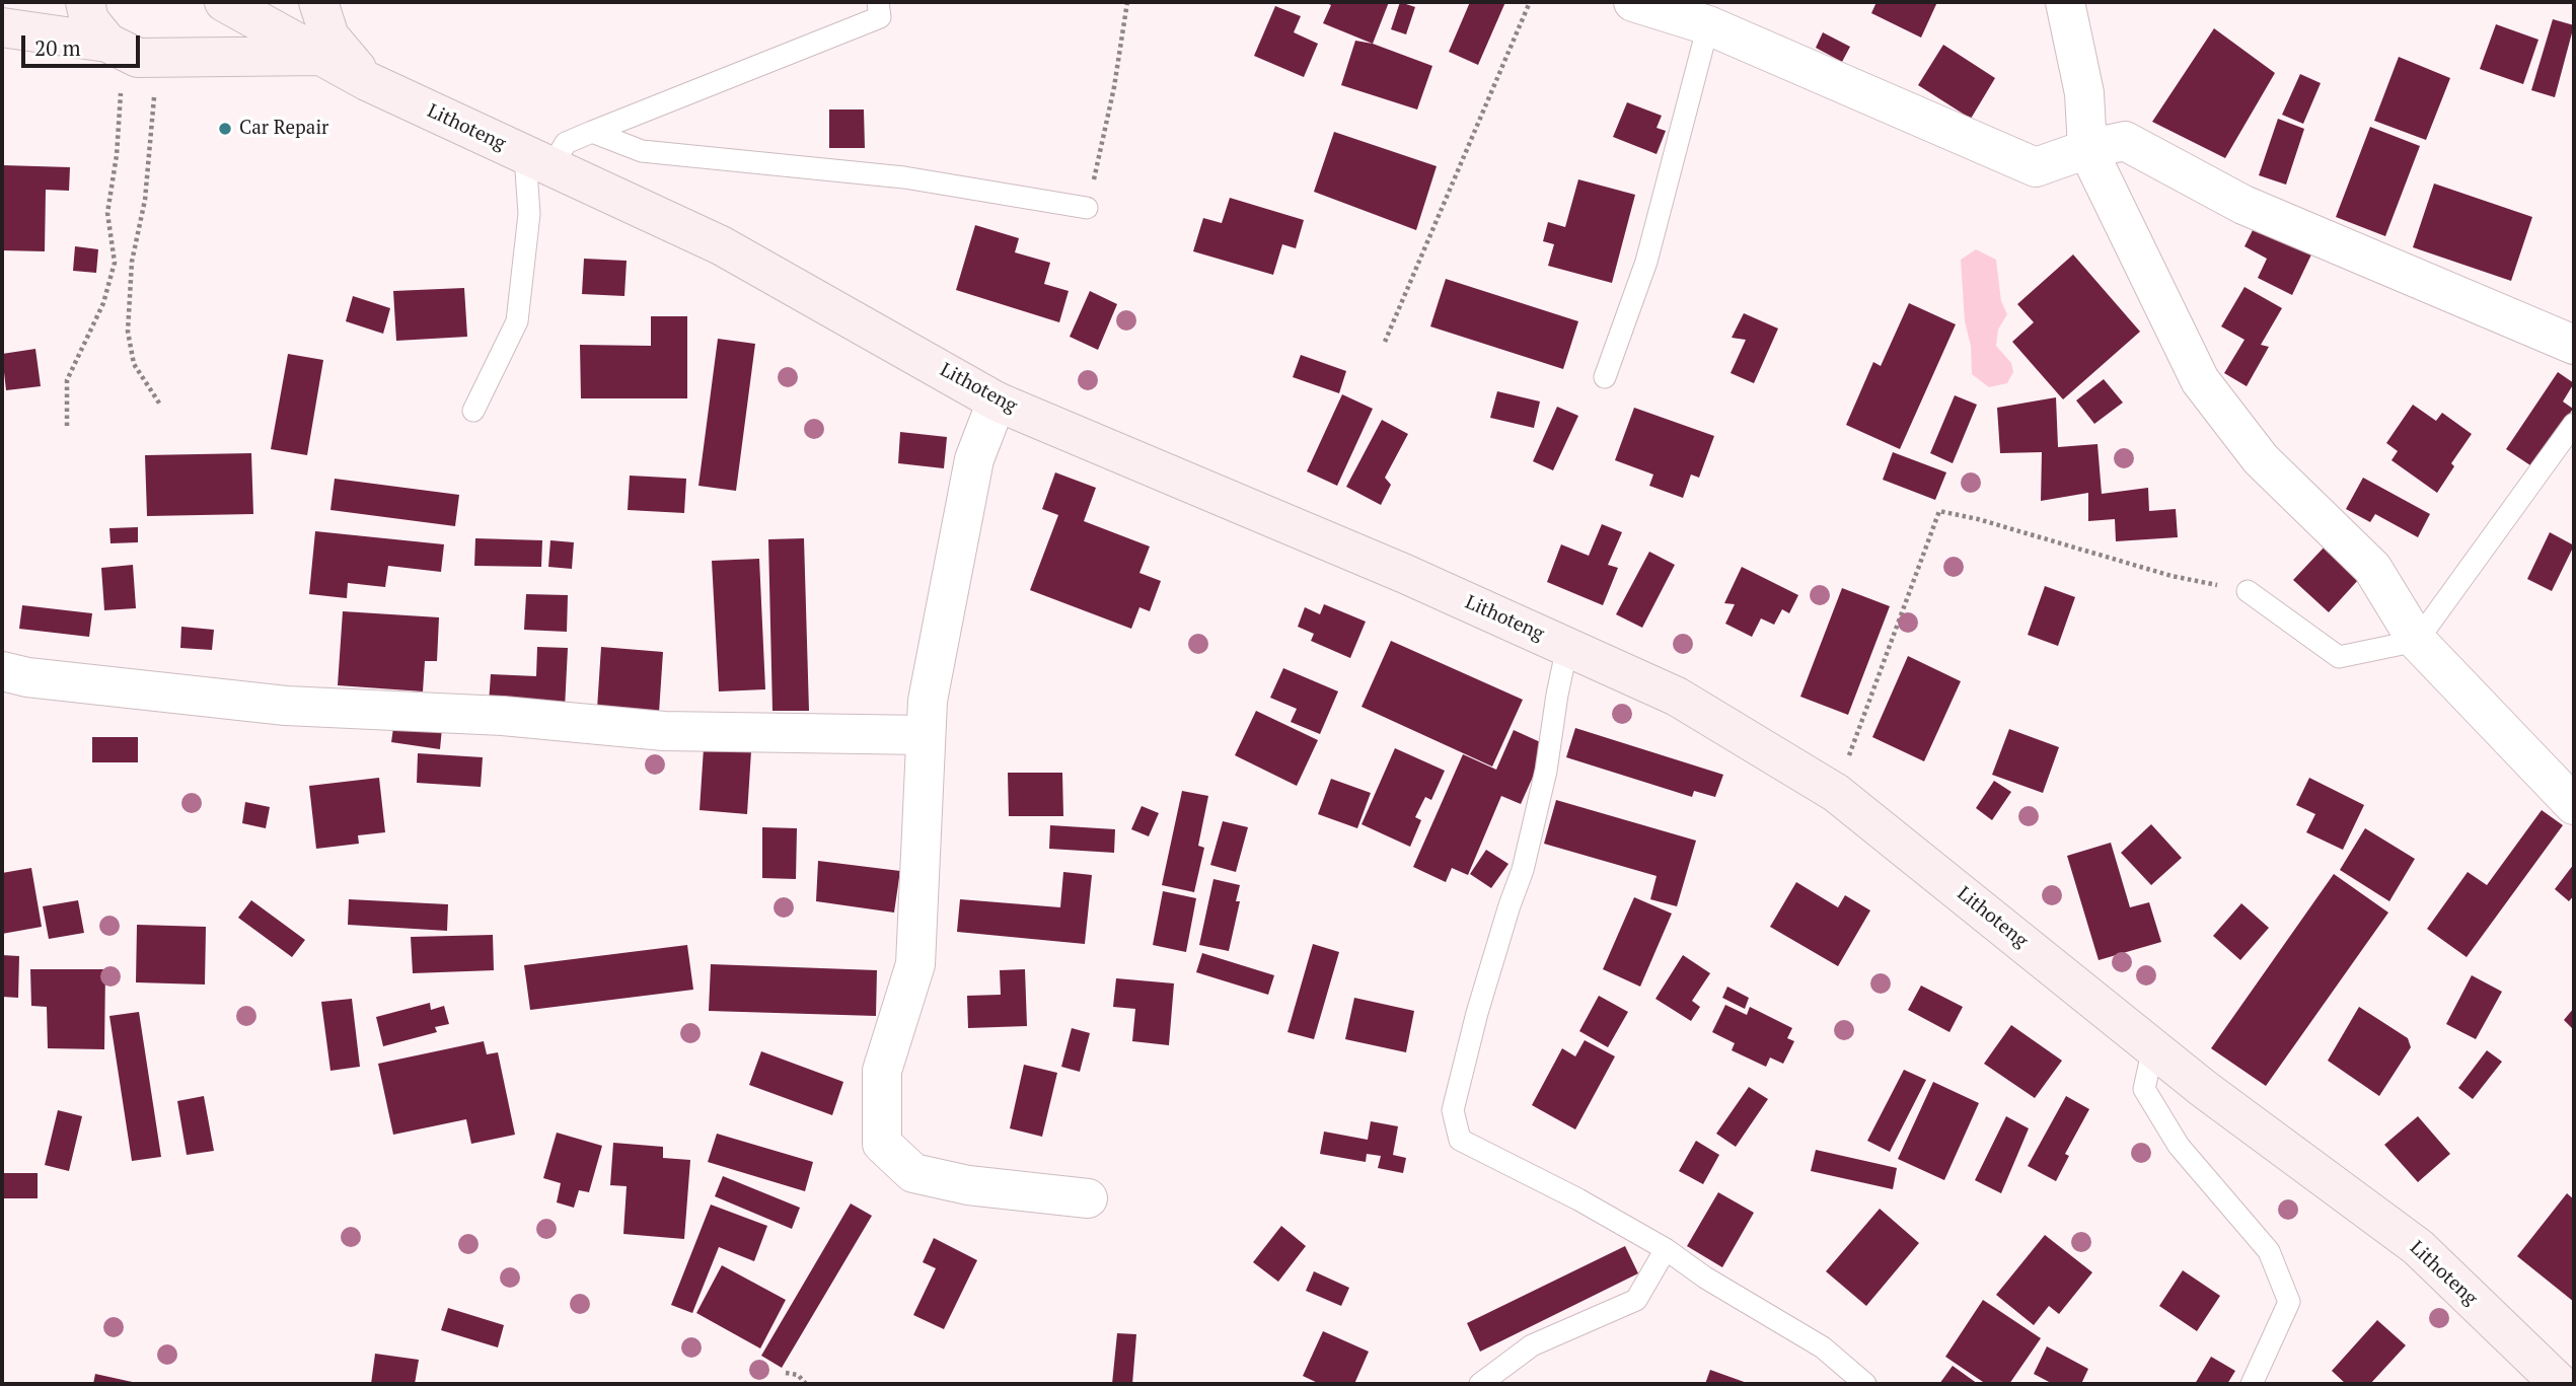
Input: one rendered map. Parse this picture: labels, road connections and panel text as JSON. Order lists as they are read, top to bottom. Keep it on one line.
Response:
{"streets":{"main road":["Lithoteng"]},"places":["Car Repair"],"scale_bar":"20 m"}
